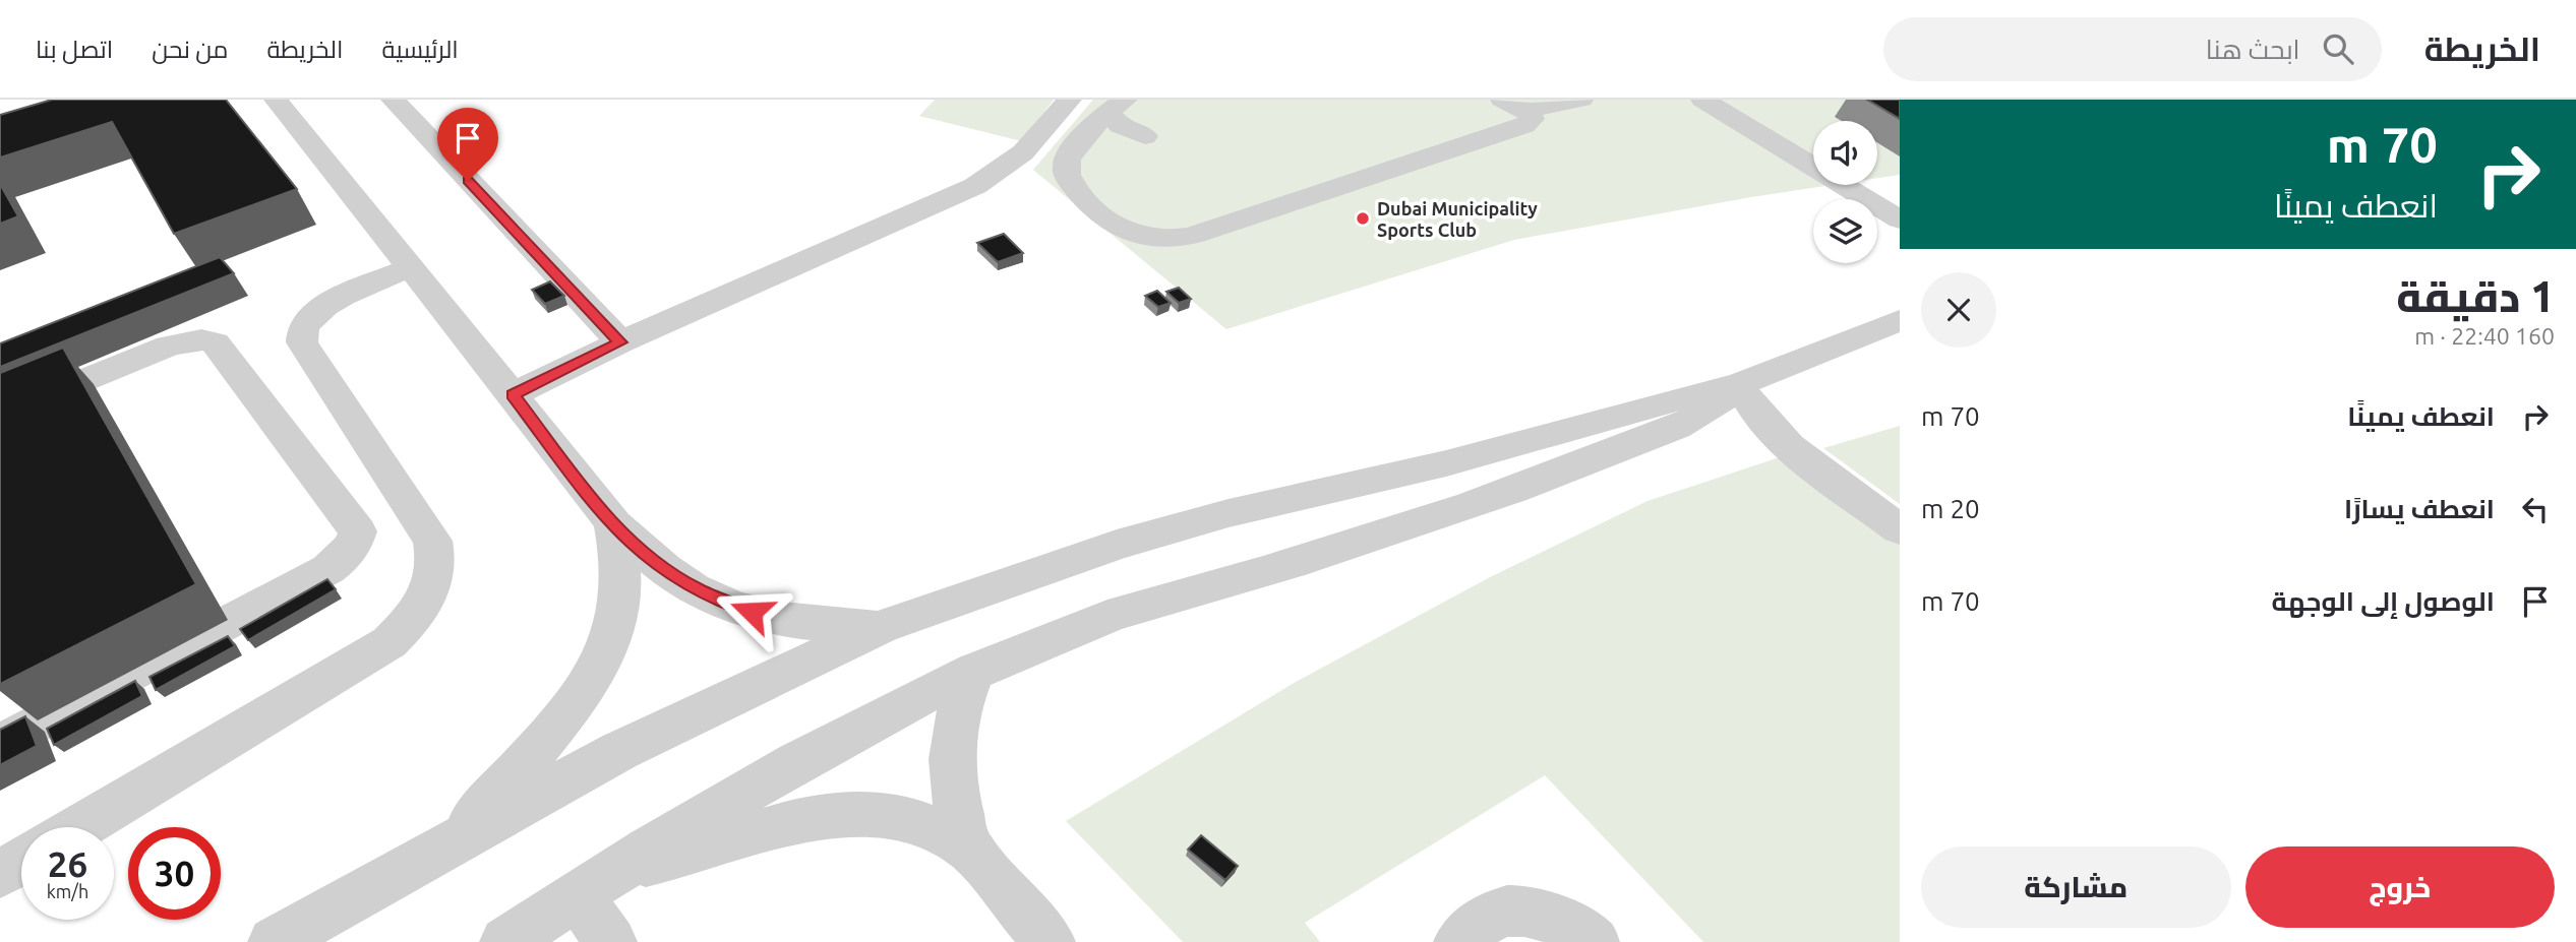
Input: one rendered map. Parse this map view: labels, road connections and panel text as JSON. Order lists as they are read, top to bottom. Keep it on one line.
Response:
{"places":["Dubai Municipality Sports Club"],"page":{"header":"الخريطة","search":"ابحث هنا","nav":["الرئيسية","الخريطة","من نحن","اتصل بنا"],"turn":["70 m","انعطف يمينًا"],"heading":["1 دقيقة","160 m · 22:40"],"list":[{"name":"انعطف يمينًا","value":"70 m"},{"name":"انعطف يسارًا","value":"20 m"},{"name":"الوصول إلى الوجهة","value":"70 m"}],"speed":"26 km/h","limit":"30","buttons":["خروج","مشاركة"]}}
